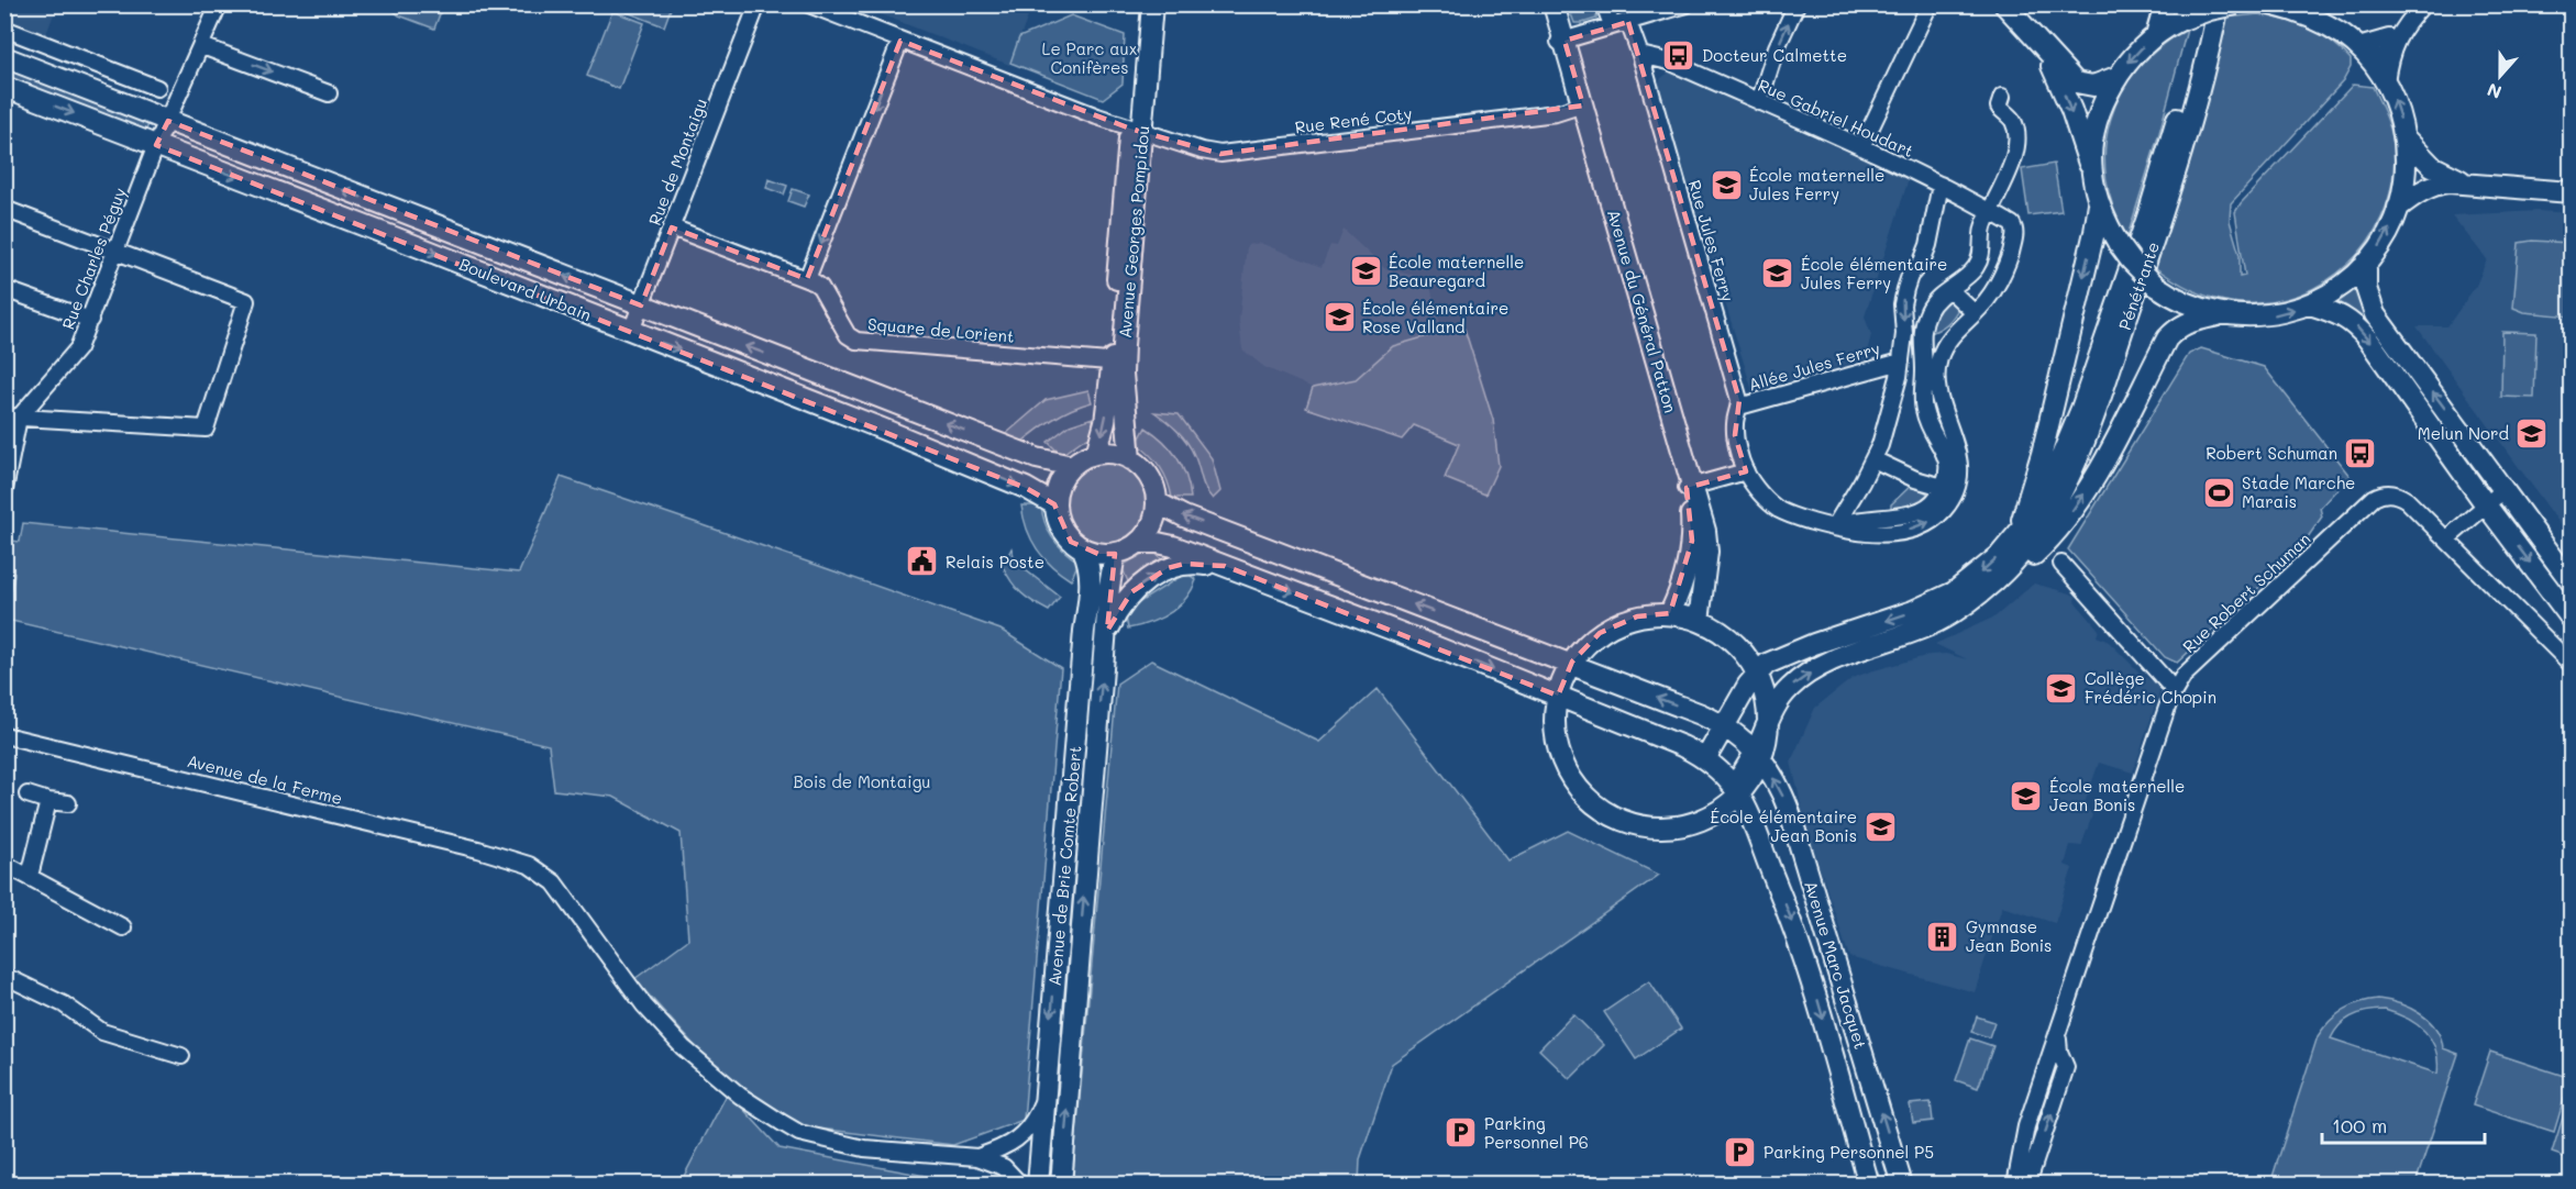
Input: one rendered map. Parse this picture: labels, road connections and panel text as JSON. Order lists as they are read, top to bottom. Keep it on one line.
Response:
{"streets":{"main road":["Avenue Georges Pompidou","Pénétrante","Boulevard Urbain","Avenue du Général Patton","Avenue de Brie Comte Robert","Avenue Marc Jacquet"],"street":["Rue Gabriel Houdart","Rue René Coty","Rue de Montaigu","Rue Jules Ferry","Rue Charles Péguy","Square de Lorient","Allée Jules Ferry","Rue Robert Schuman","Avenue de la Ferme"]},"crossings":[["Rue Gabriel Houdart","Rue Jules Ferry"],["Rue René Coty","Avenue Georges Pompidou"],["Rue René Coty","Avenue du Général Patton"],["Rue de Montaigu","Boulevard Urbain"],["Avenue Georges Pompidou","Boulevard Urbain"],["Avenue Georges Pompidou","Square de Lorient"],["Avenue Georges Pompidou","Avenue de Brie Comte Robert"],["Avenue Georges Pompidou","Avenue Marc Jacquet"],["Rue Jules Ferry","Allée Jules Ferry"],["Rue Charles Péguy","Boulevard Urbain"],["Boulevard Urbain","Avenue de Brie Comte Robert"],["Boulevard Urbain","Avenue Marc Jacquet"],["Avenue de Brie Comte Robert","Avenue Marc Jacquet"]],"parks":["Le Parc aux Conifères","Bois de Montaigu"],"places":{"bus stop":["Docteur Calmette","Robert Schuman"],"school or university":["École maternelle Jules Ferry","École maternelle Beauregard","École élémentaire Jules Ferry","École élémentaire Rose Valland","Melun Nord","Collège Frédéric Chopin","École maternelle Jean Bonis","École élémentaire Jean Bonis"],"sports":["Stade Marche Marais"],"public building":["Relais Poste"],"building":["Gymnase Jean Bonis"],"parking":["Parking Personnel P6","Parking Personnel P5"]},"scale_bar":"100 m","north":"bottom"}
